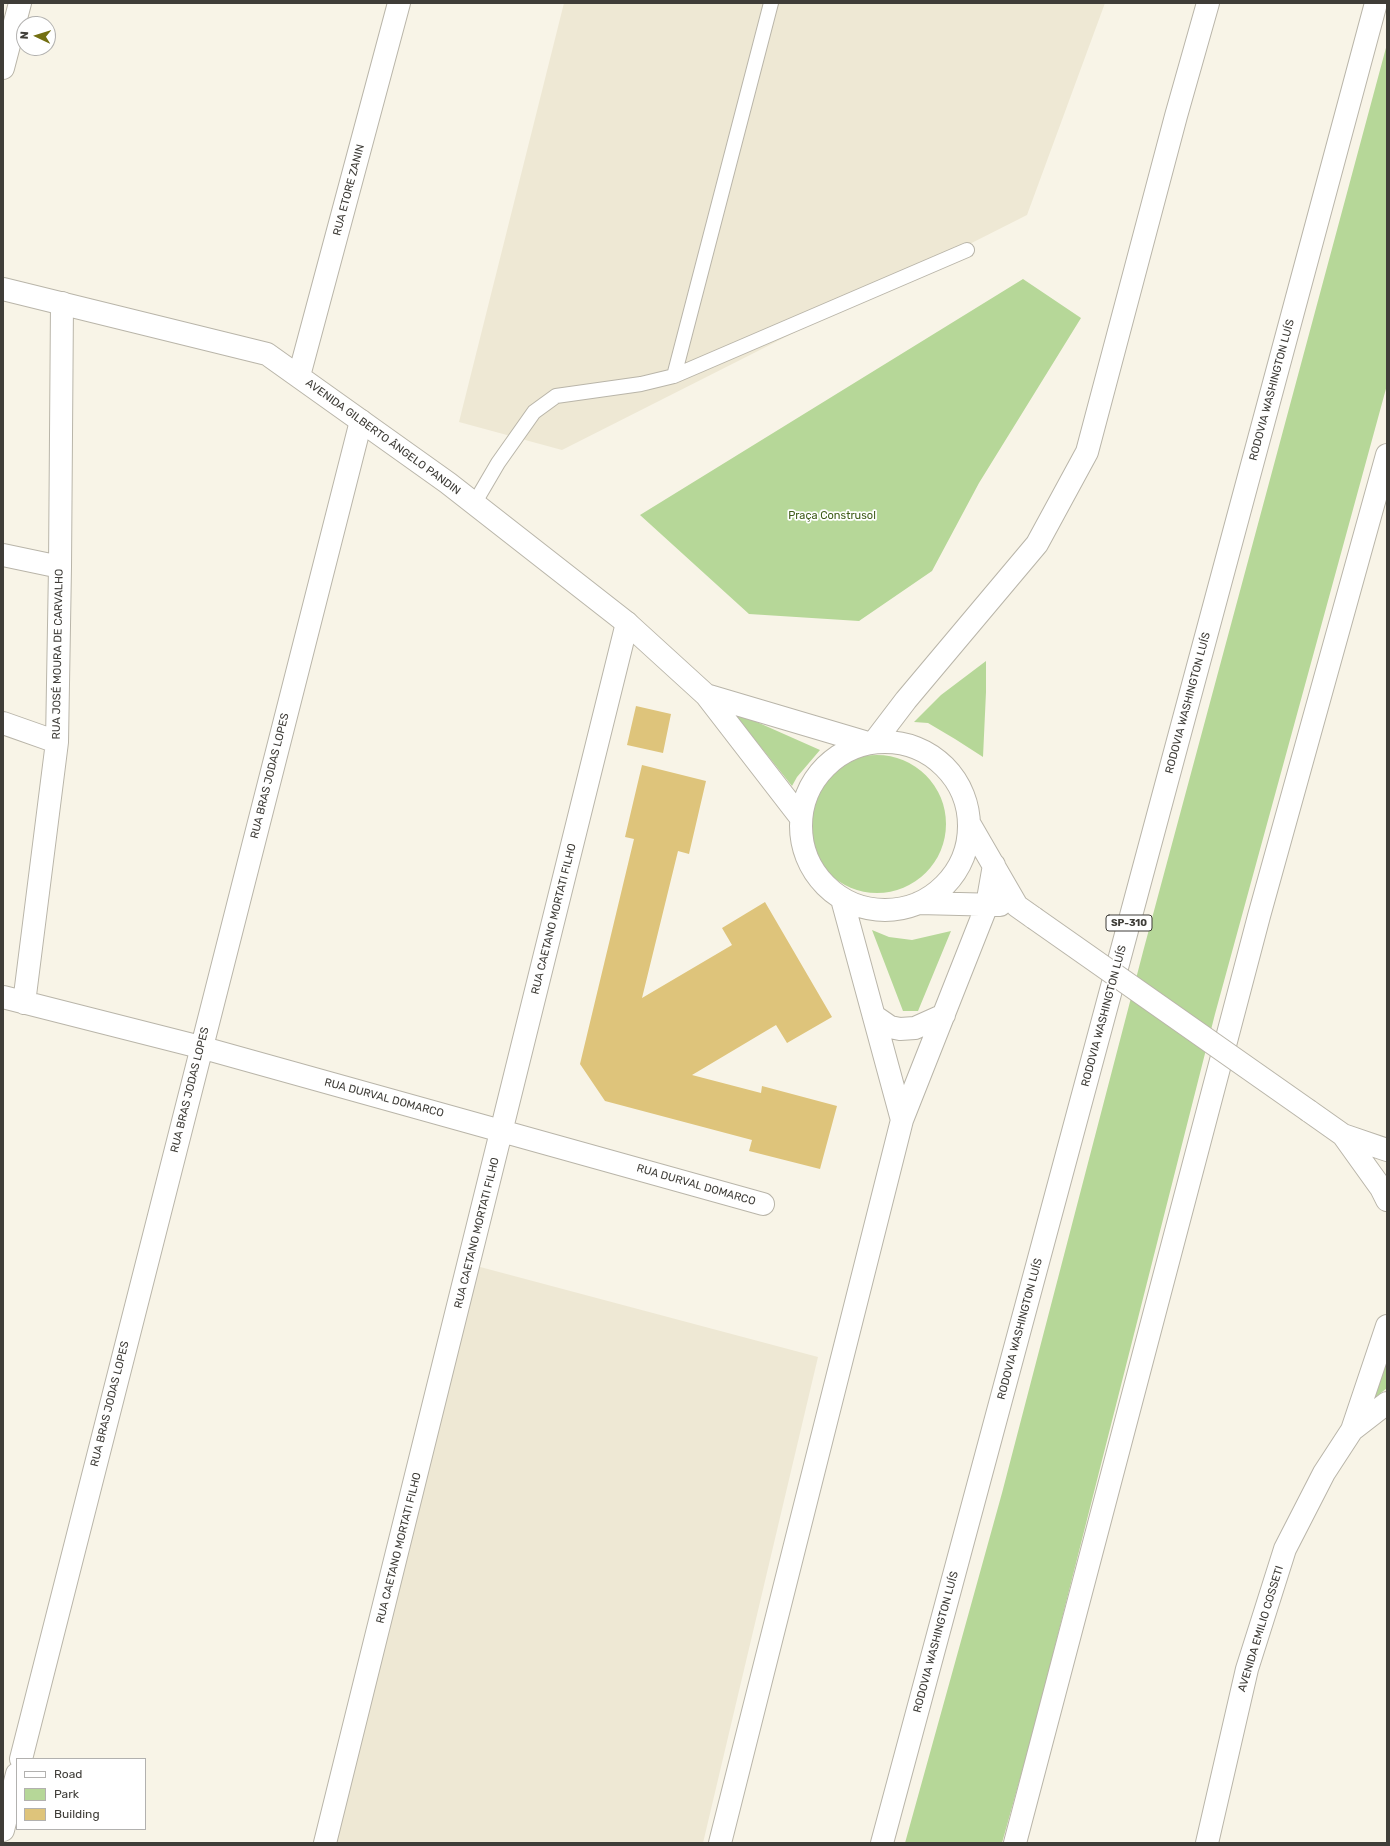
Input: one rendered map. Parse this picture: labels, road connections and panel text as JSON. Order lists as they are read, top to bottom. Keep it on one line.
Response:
{"streets":{"main road":["RUA ETORE ZANIN","RODOVIA WASHINGTON LUÍS","AVENIDA GILBERTO ÂNGELO PANDIN","RUA JOSÉ MOURA DE CARVALHO","RUA BRAS JODAS LOPES","RUA CAETANO MORTATI FILHO","SP-310","RUA DURVAL DOMARCO","AVENIDA EMILIO COSSETI"]},"crossings":[["RUA ETORE ZANIN","AVENIDA GILBERTO ÂNGELO PANDIN"],["AVENIDA GILBERTO ÂNGELO PANDIN","RUA JOSÉ MOURA DE CARVALHO"],["AVENIDA GILBERTO ÂNGELO PANDIN","RUA BRAS JODAS LOPES"],["AVENIDA GILBERTO ÂNGELO PANDIN","RUA CAETANO MORTATI FILHO"],["RUA JOSÉ MOURA DE CARVALHO","RUA DURVAL DOMARCO"],["RUA BRAS JODAS LOPES","RUA DURVAL DOMARCO"],["RUA CAETANO MORTATI FILHO","RUA DURVAL DOMARCO"]],"parks":["Praça Construsol"],"legend":["Road","Park","Building"],"north":"left"}
